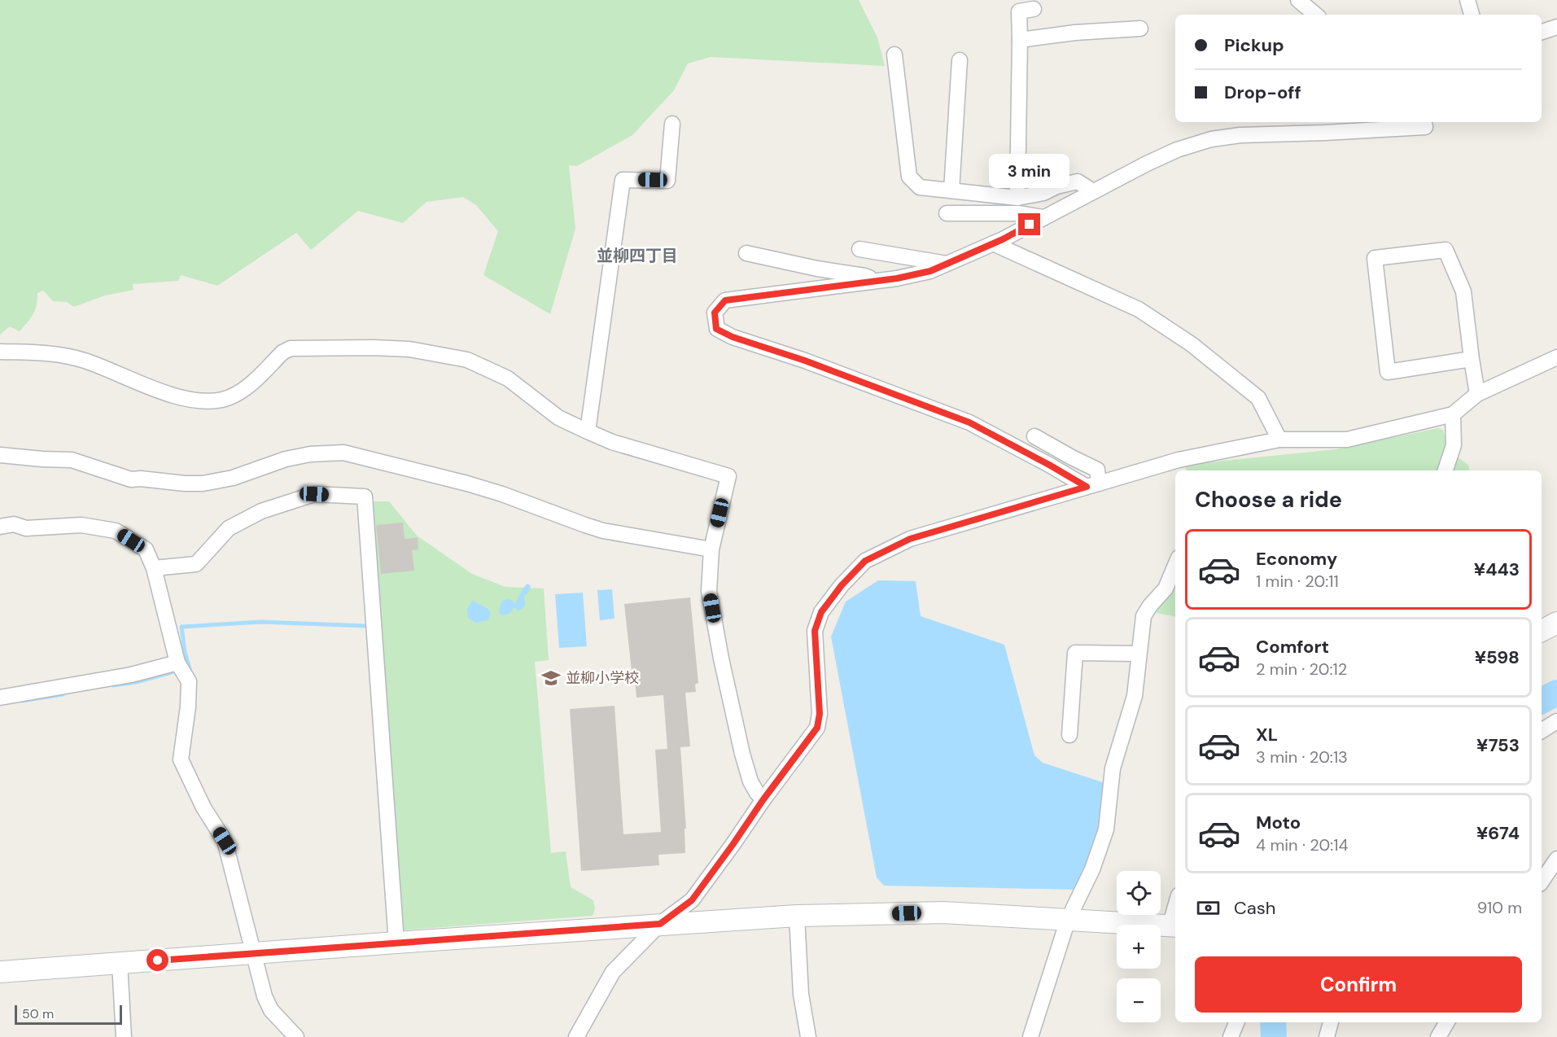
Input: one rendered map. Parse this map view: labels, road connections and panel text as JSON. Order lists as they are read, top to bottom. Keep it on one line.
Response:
{"districts":["並柳四丁目"],"places":{"school or university":["並柳小学校"]},"scale_bar":"50 m","page":{"banner":["Pickup","Drop-off"],"bubble":"3 min","heading":"Choose a ride","list":[{"name":"Economy","note":"1 min · 20:11","value":"¥443"},{"name":"Comfort","note":"2 min · 20:12","value":"¥598"},{"name":"XL","note":"3 min · 20:13","value":"¥753"},{"name":"Moto","note":"4 min · 20:14","value":"¥674"}],"map_buttons":["+","−"],"pay":["Cash","910 m"],"buttons":"Confirm","scale":"50 m"}}
